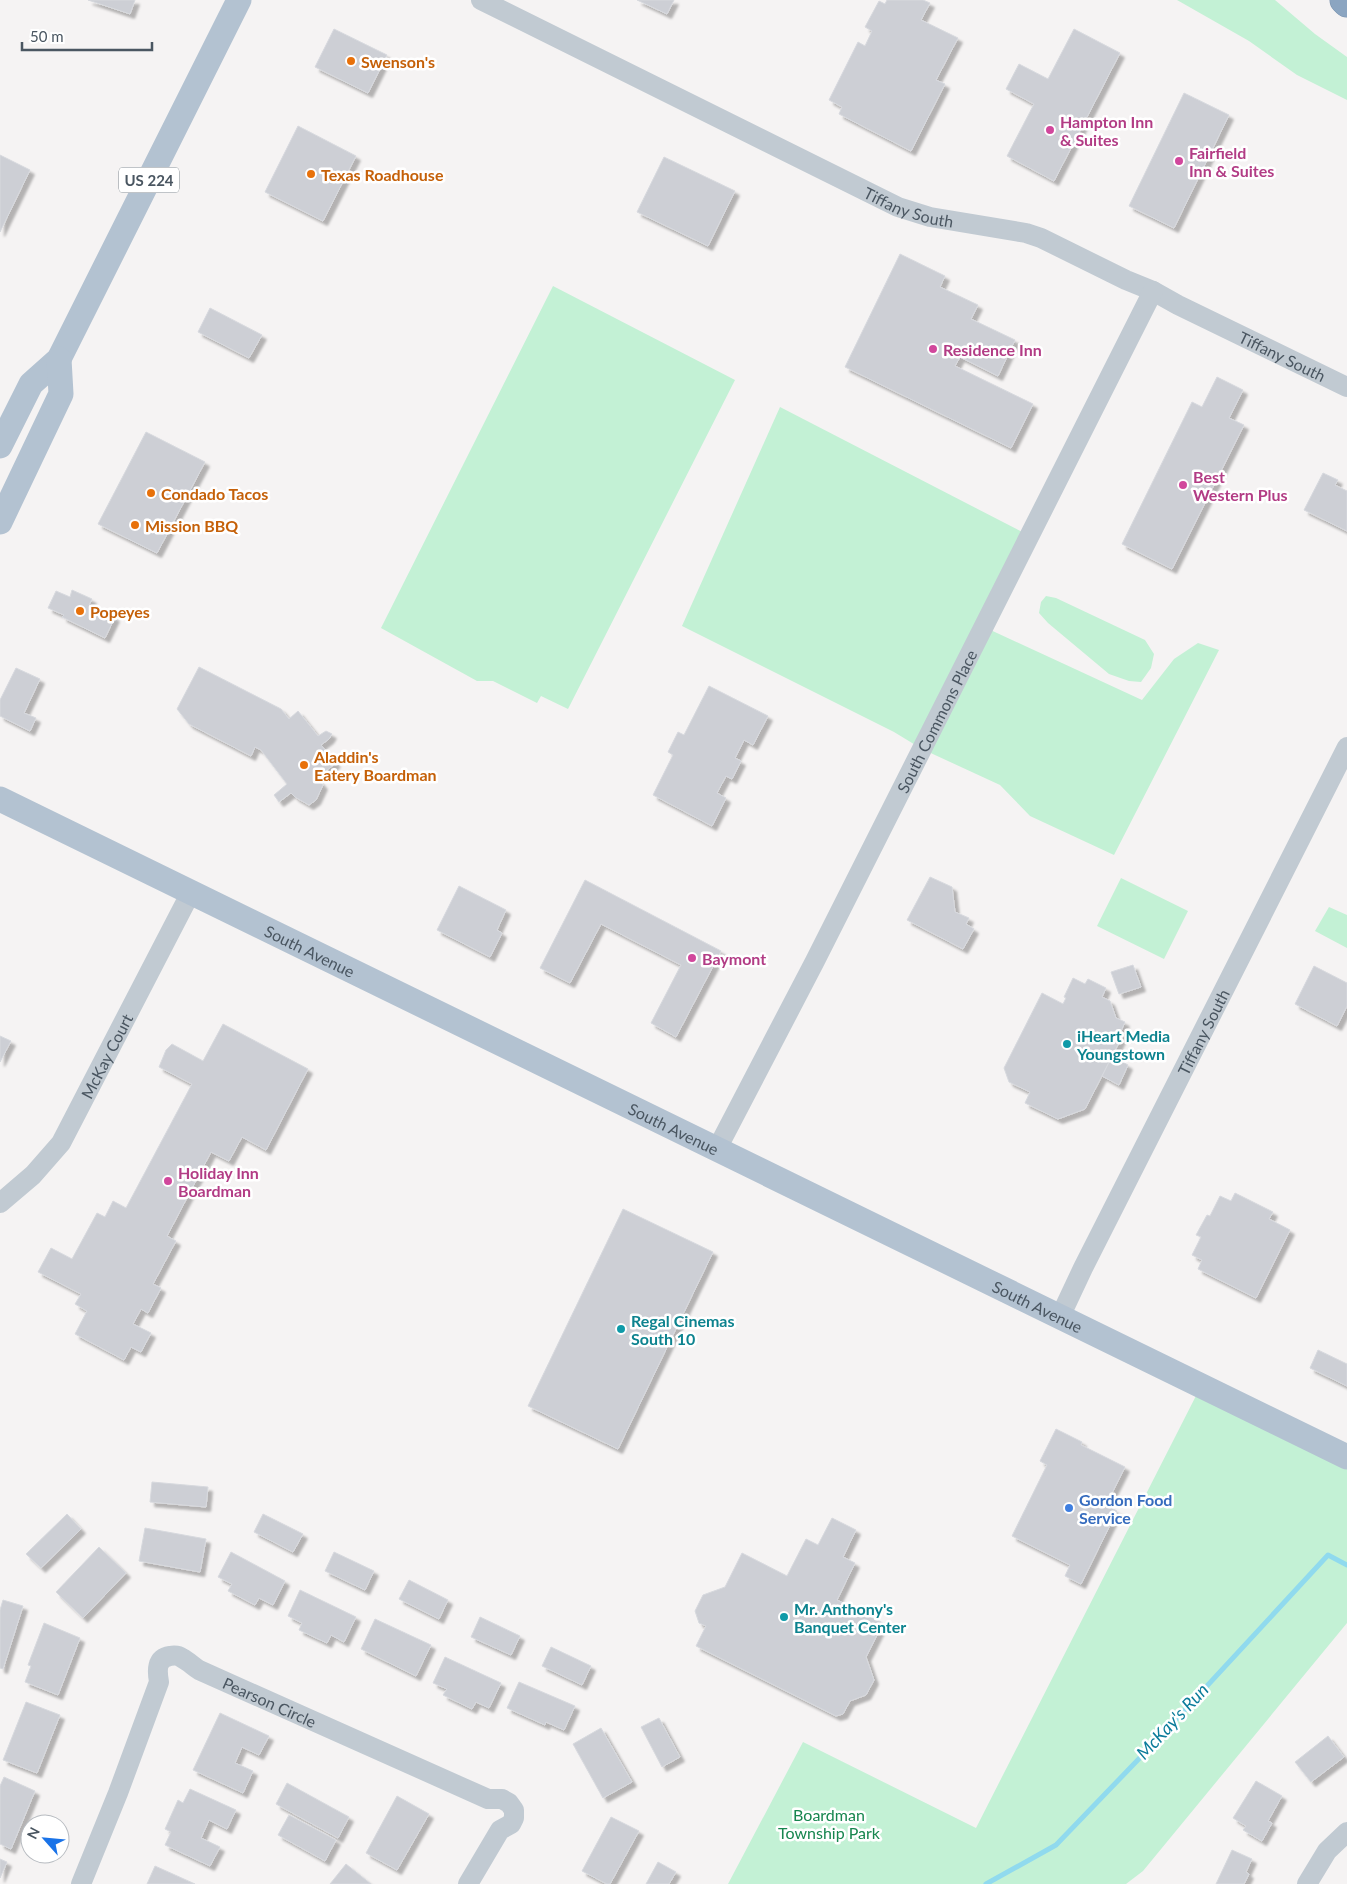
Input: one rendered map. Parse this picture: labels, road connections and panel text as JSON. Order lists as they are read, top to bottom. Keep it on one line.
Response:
{"streets":{"main road":["US 224","South Avenue"],"street":["Tiffany South","South Commons Place","McKay Court","Pearson Circle"]},"crossings":[["Tiffany South","South Commons Place"],["Tiffany South","South Avenue"],["South Commons Place","South Avenue"],["South Avenue","McKay Court"]],"water":["McKay's Run"],"parks":["Boardman Township Park"],"places":["Swenson's","Hampton Inn & Suites","Fairfield Inn & Suites","Texas Roadhouse","Residence Inn","Best Western Plus","Condado Tacos","Mission BBQ","Popeyes","Aladdin's Eatery Boardman","Baymont","iHeart Media Youngstown","Holiday Inn Boardman","Regal Cinemas South 10","Gordon Food Service","Mr. Anthony's Banquet Center"],"scale_bar":"50 m","north":"top left"}
